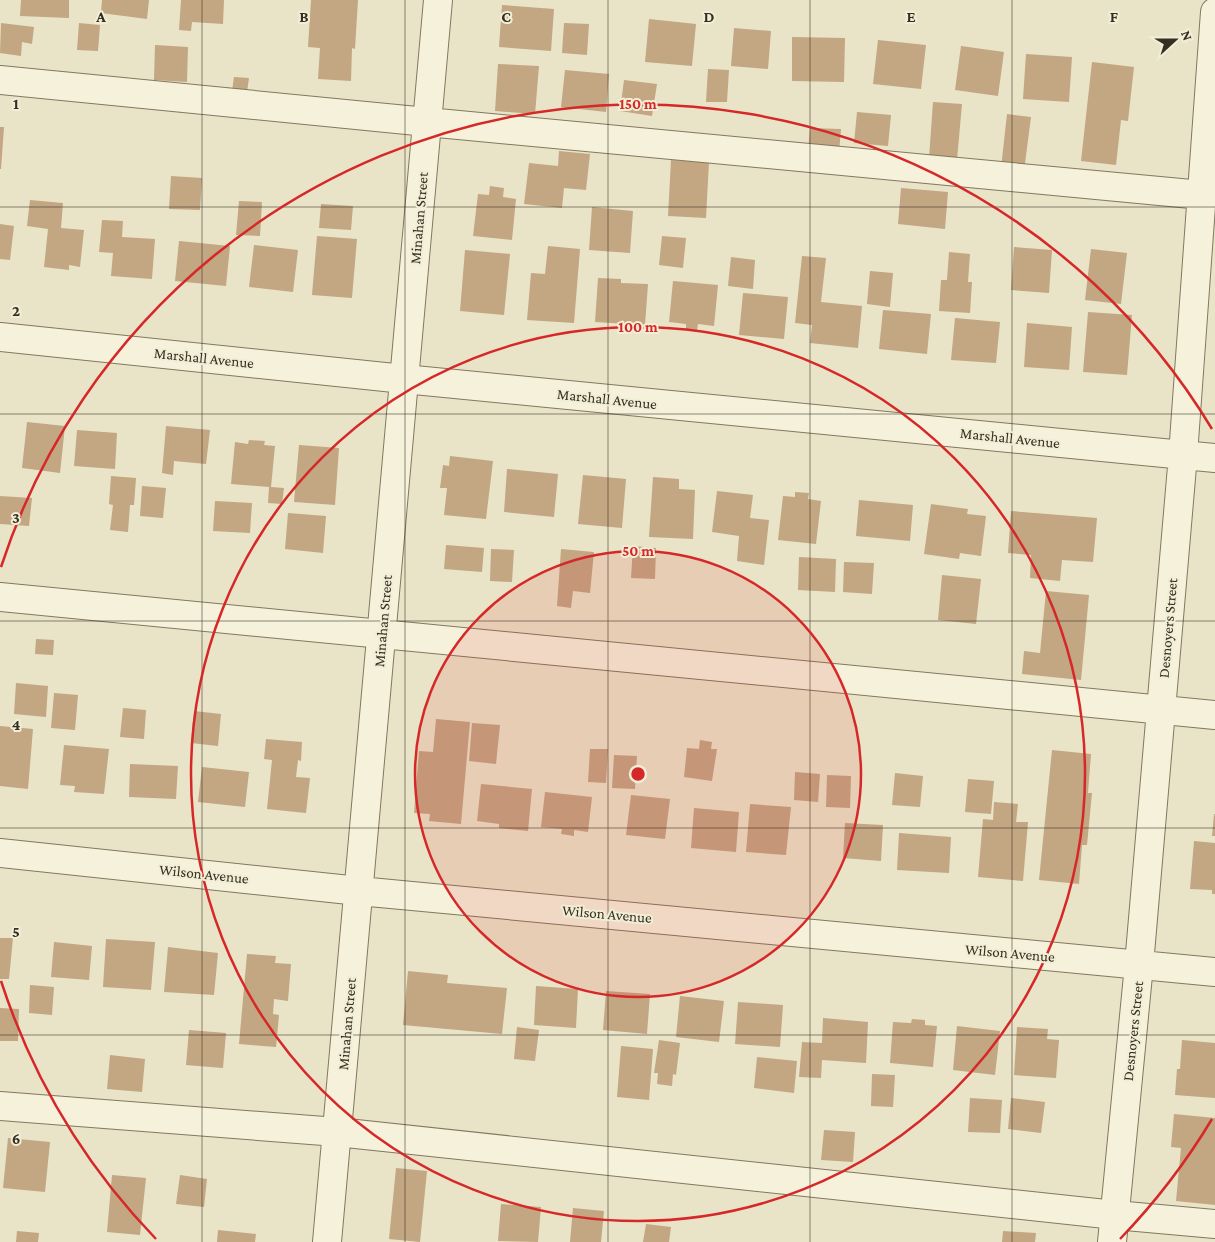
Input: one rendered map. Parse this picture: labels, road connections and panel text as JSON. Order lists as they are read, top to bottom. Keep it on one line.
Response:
{"streets":{"street":["Minahan Street","Marshall Avenue","Desnoyers Street","Wilson Avenue"]},"crossings":[["Minahan Street","Marshall Avenue"],["Minahan Street","Wilson Avenue"],["Marshall Avenue","Desnoyers Street"],["Desnoyers Street","Wilson Avenue"]],"north":"right","grid":{"columns":["A","B","C","D","E","F"],"rows":["1","2","3","4","5","6"]},"rings":["150 m","100 m","50 m"]}
